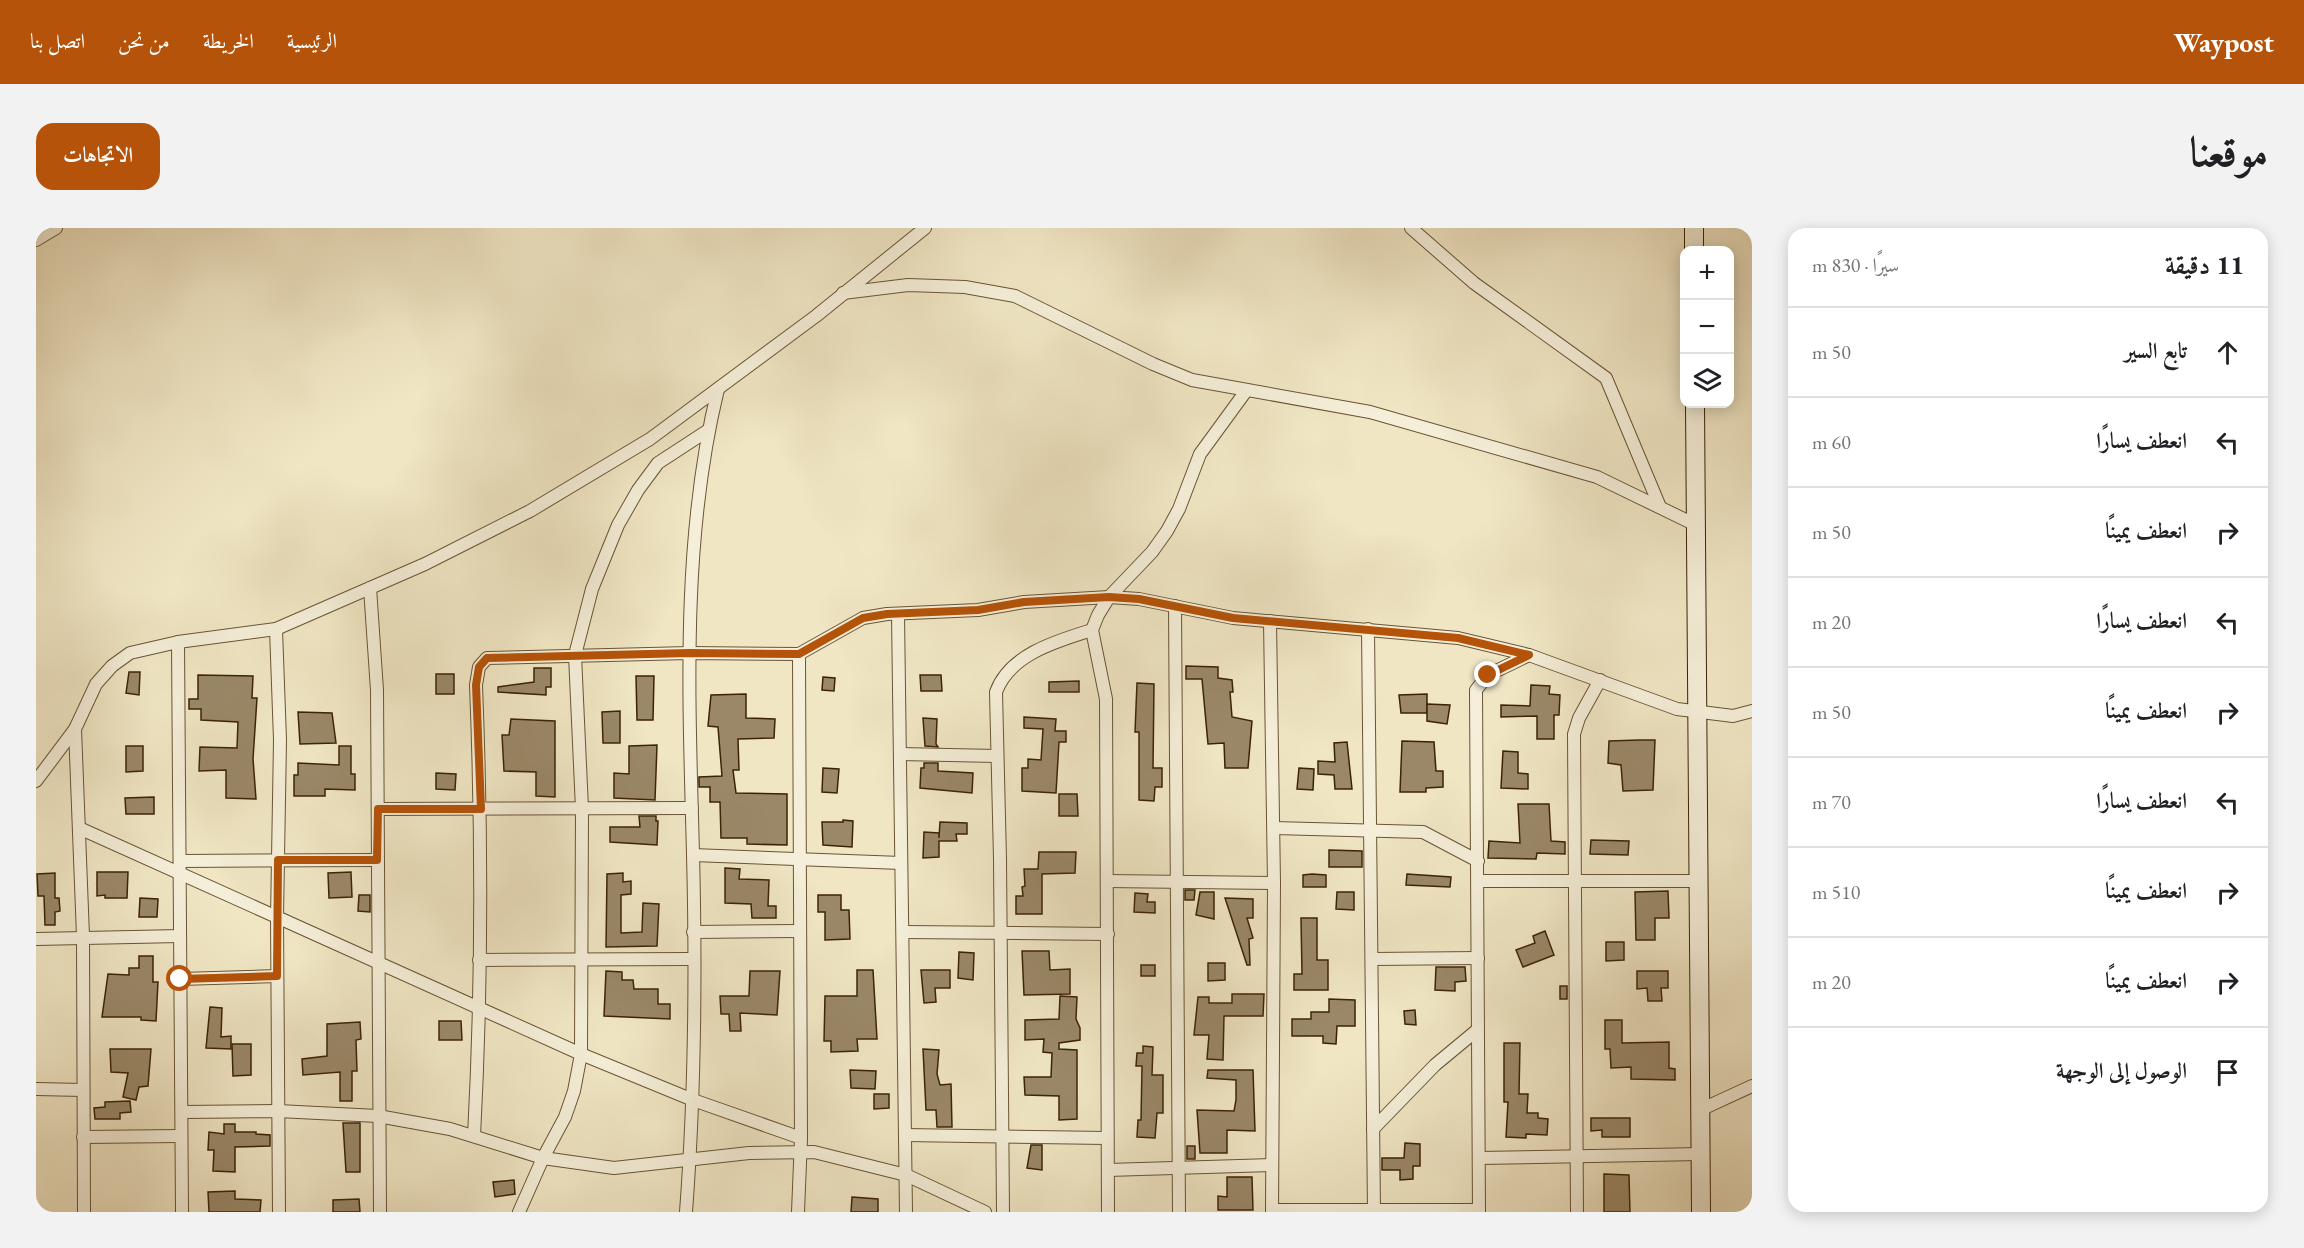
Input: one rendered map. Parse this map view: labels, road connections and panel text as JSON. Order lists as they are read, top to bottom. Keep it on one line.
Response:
{"page":{"header":"Waypost","nav":["الرئيسية","الخريطة","من نحن","اتصل بنا"],"title":"موقعنا","buttons":"الاتجاهات","heading":["11 دقيقة","سيرًا · 830 m"],"map_buttons":["+","−"],"list":[["تابع السير","50 m"],["انعطف يسارًا","60 m"],["انعطف يمينًا","50 m"],["انعطف يسارًا","20 m"],["انعطف يمينًا","50 m"],["انعطف يسارًا","70 m"],["انعطف يمينًا","510 m"],["انعطف يمينًا","20 m"],"الوصول إلى الوجهة"]}}
